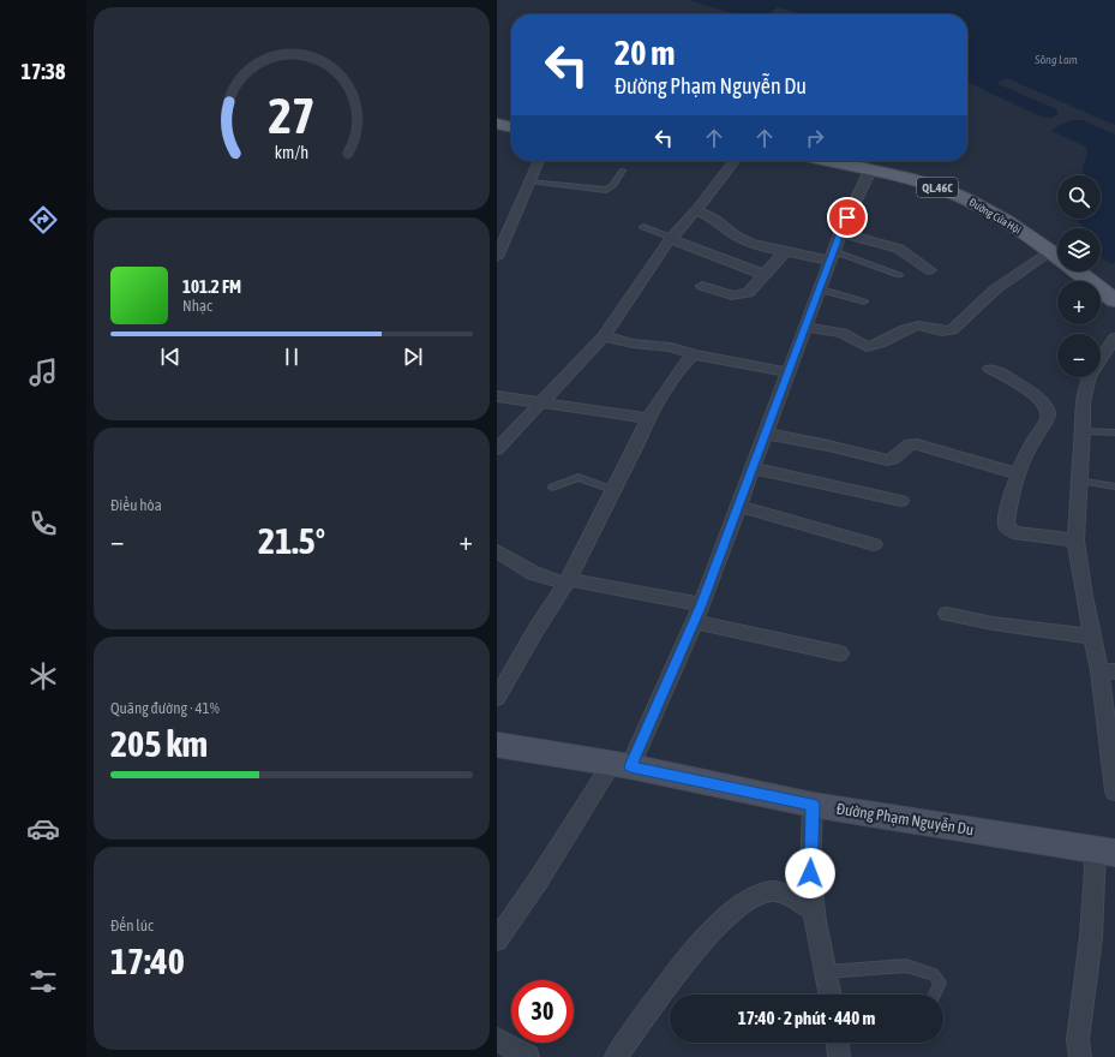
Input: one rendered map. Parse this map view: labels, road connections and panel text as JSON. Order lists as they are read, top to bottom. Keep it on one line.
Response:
{"streets":{"main road":["QL.46C","Đường Cửa Hội","Đường Phạm Nguyễn Du"]},"water":["Sông Lam"],"page":{"tabs":"17:38","turn":["20 m","Đường Phạm Nguyễn Du"],"map_buttons":["+","−"],"song":["101.2 FM","Nhạc"],"tile":["Điều hòa",["Quãng đường · 41%","205 km"],["Đến lúc","17:40"]],"heat":["−","21.5°","+"],"limit":"30","trip":"17:40 · 2 phút · 440 m","gauge":["27","km/h"]}}
